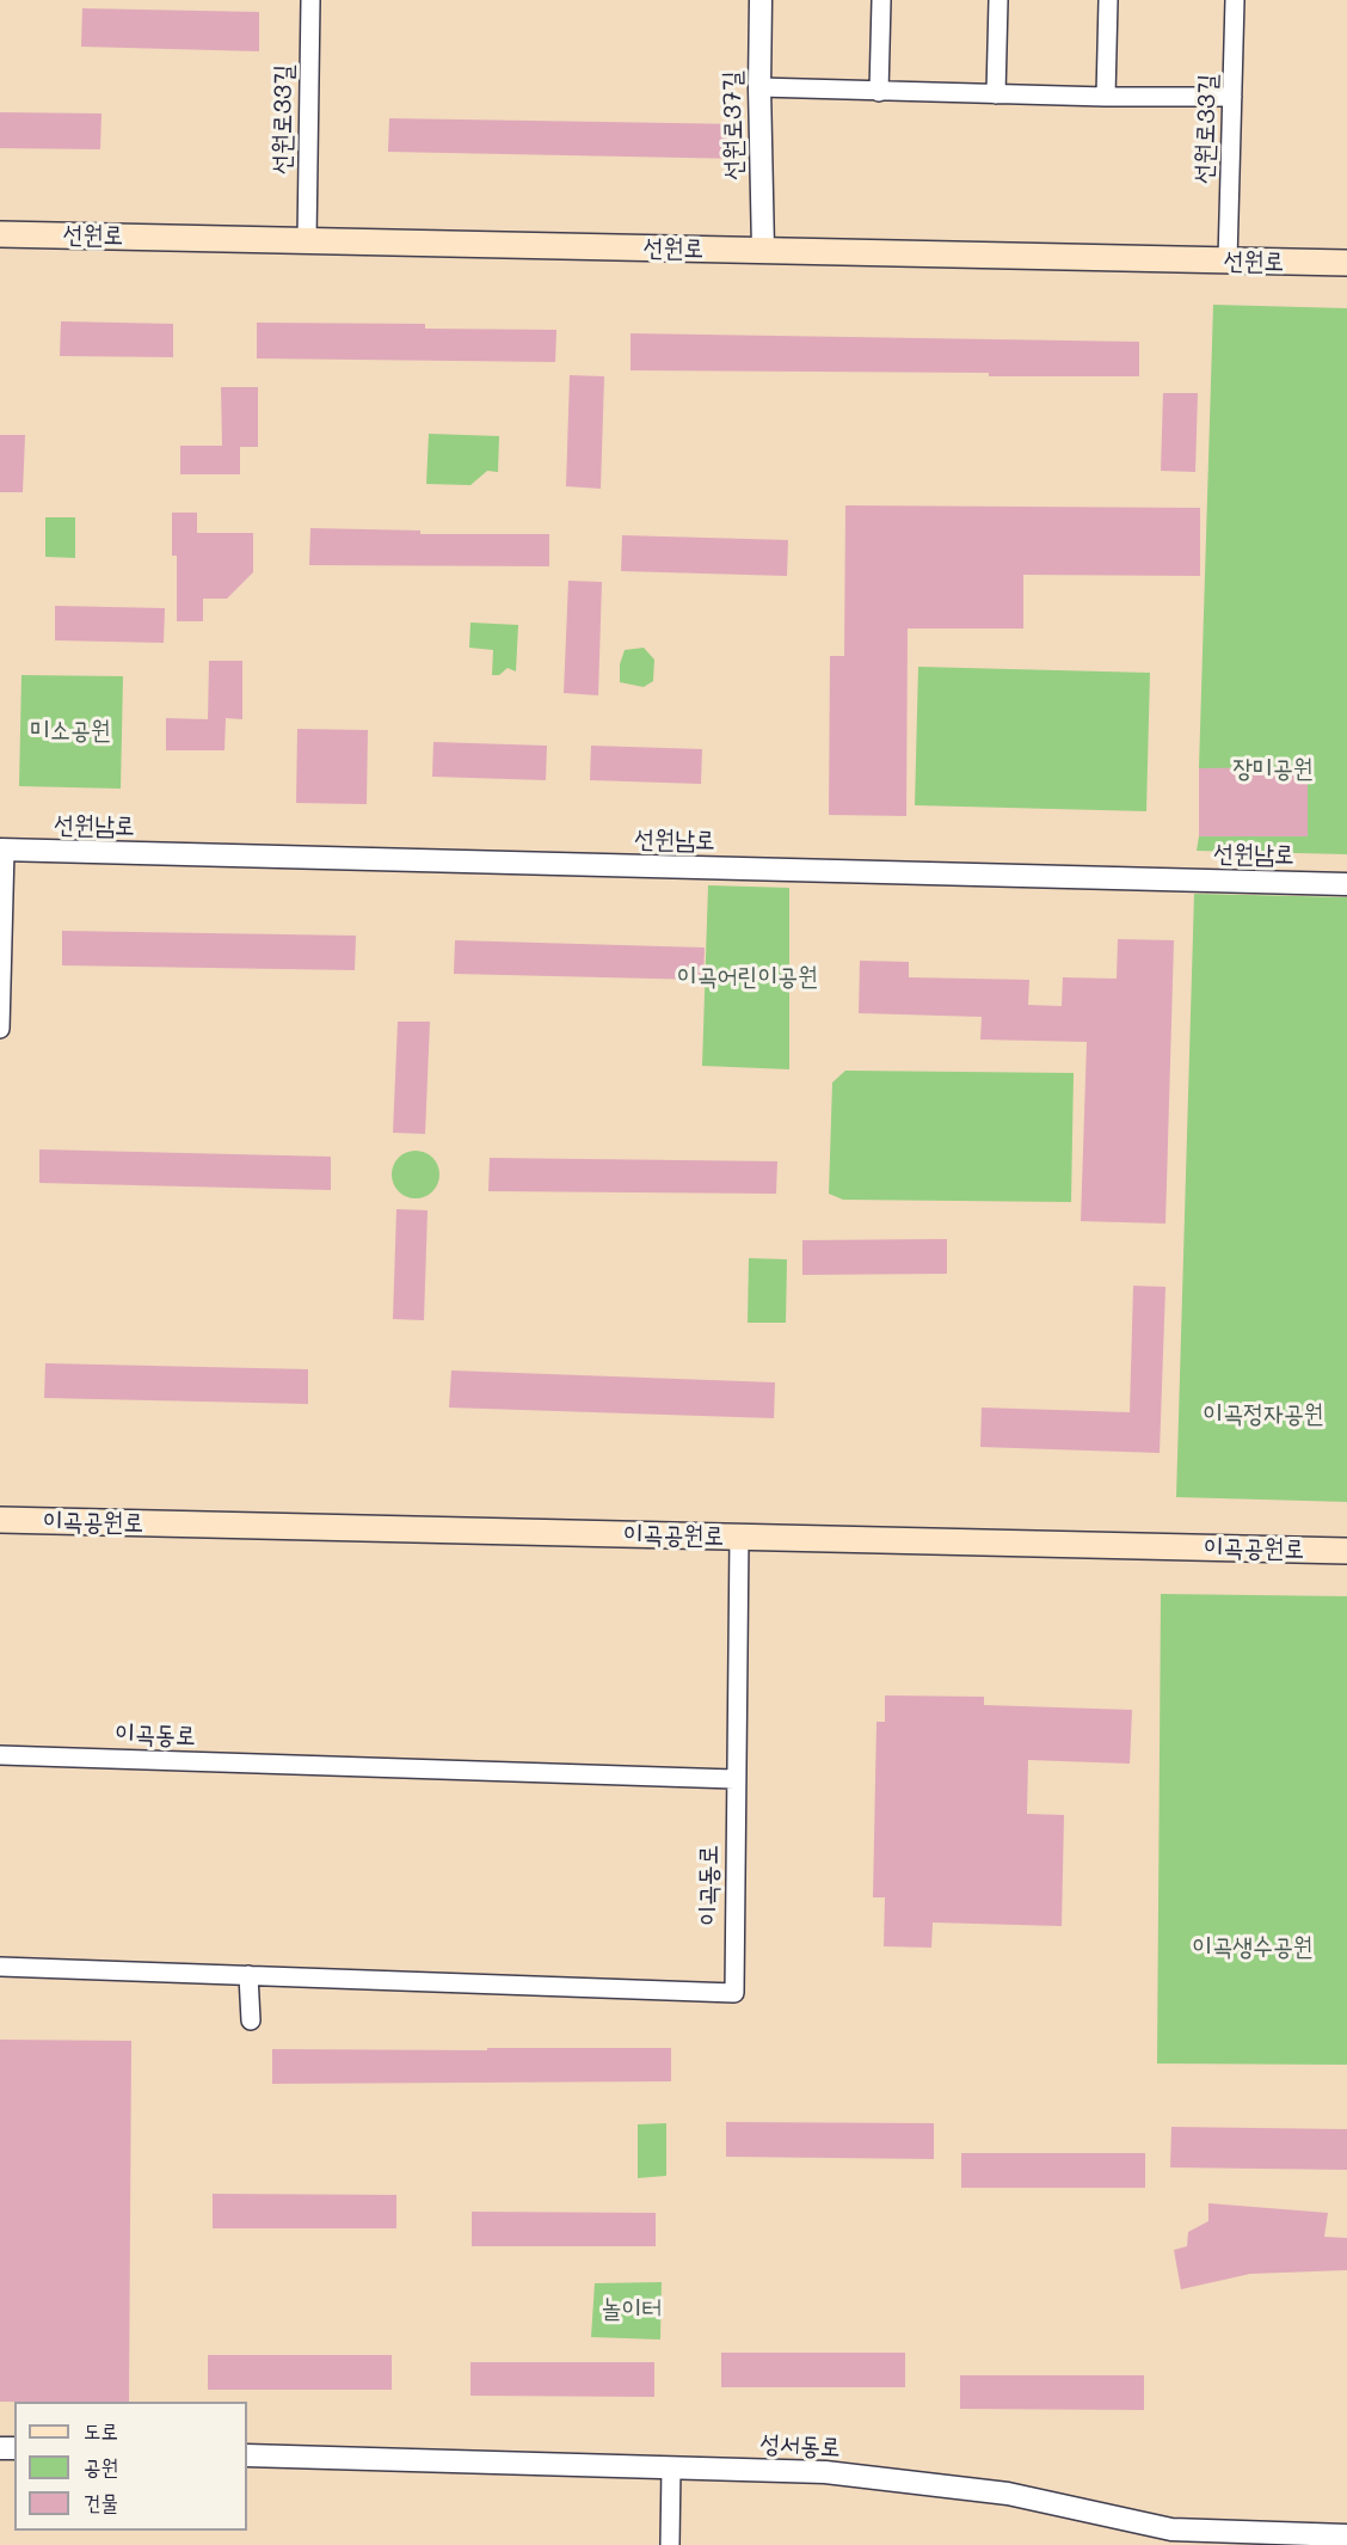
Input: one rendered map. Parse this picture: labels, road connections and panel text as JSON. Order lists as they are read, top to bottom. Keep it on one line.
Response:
{"streets":{"main road":["선원로","이곡공원로"],"street":["선원로33길","선원로37길","선원남로","이곡동로","성서동로"]},"crossings":[["선원로33길","선원로"],["선원로37길","선원로"]],"parks":["미소공원","장미공원","이곡어린이공원","이곡정자공원","이곡생수공원","놀이터"],"legend":["도로","공원","건물"]}
